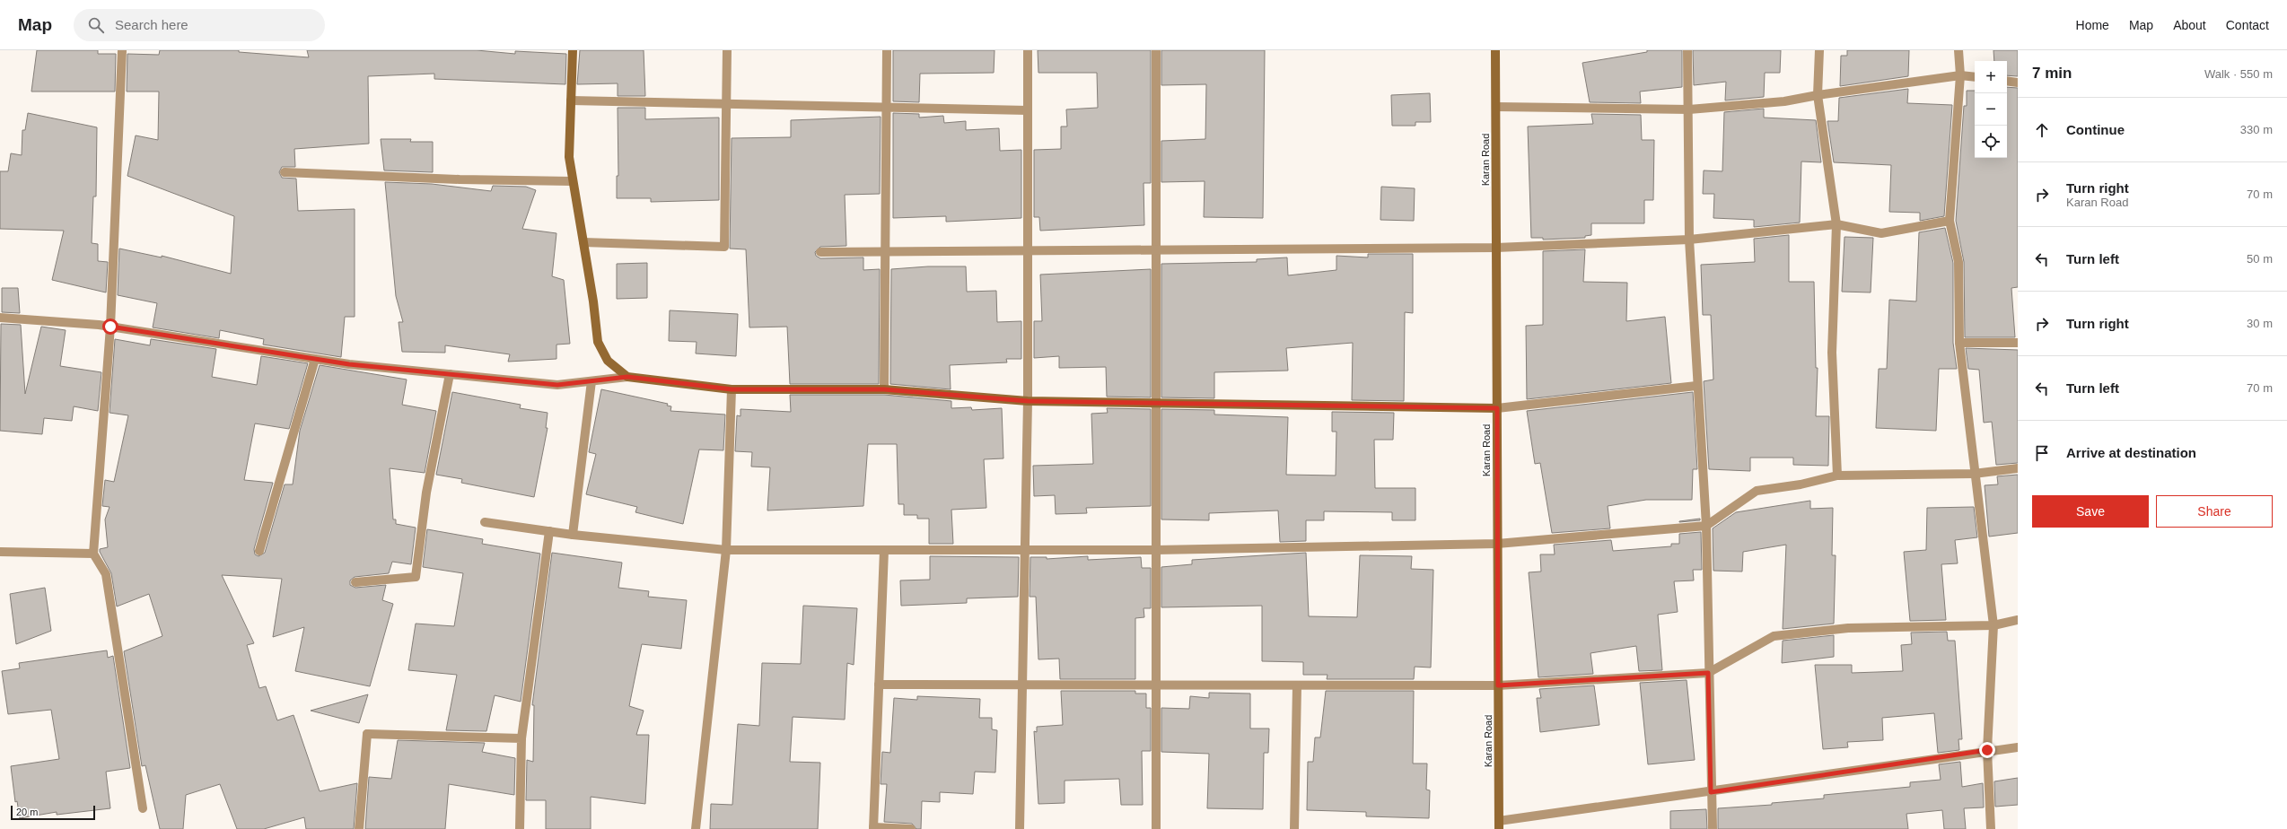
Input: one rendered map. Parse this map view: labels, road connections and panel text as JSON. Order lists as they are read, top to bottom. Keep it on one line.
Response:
{"streets":{"street":["Karan Road"]},"scale_bar":"20 m","page":{"header":"Map","search":"Search here","nav":["Home","Map","About","Contact"],"heading":["7 min","Walk · 550 m"],"map_buttons":["+","−"],"list":[["Continue","330 m"],["Turn right","Karan Road","70 m"],["Turn left","50 m"],["Turn right","30 m"],["Turn left","70 m"],"Arrive at destination"],"buttons":["Save","Share"],"scale":"20 m"}}
